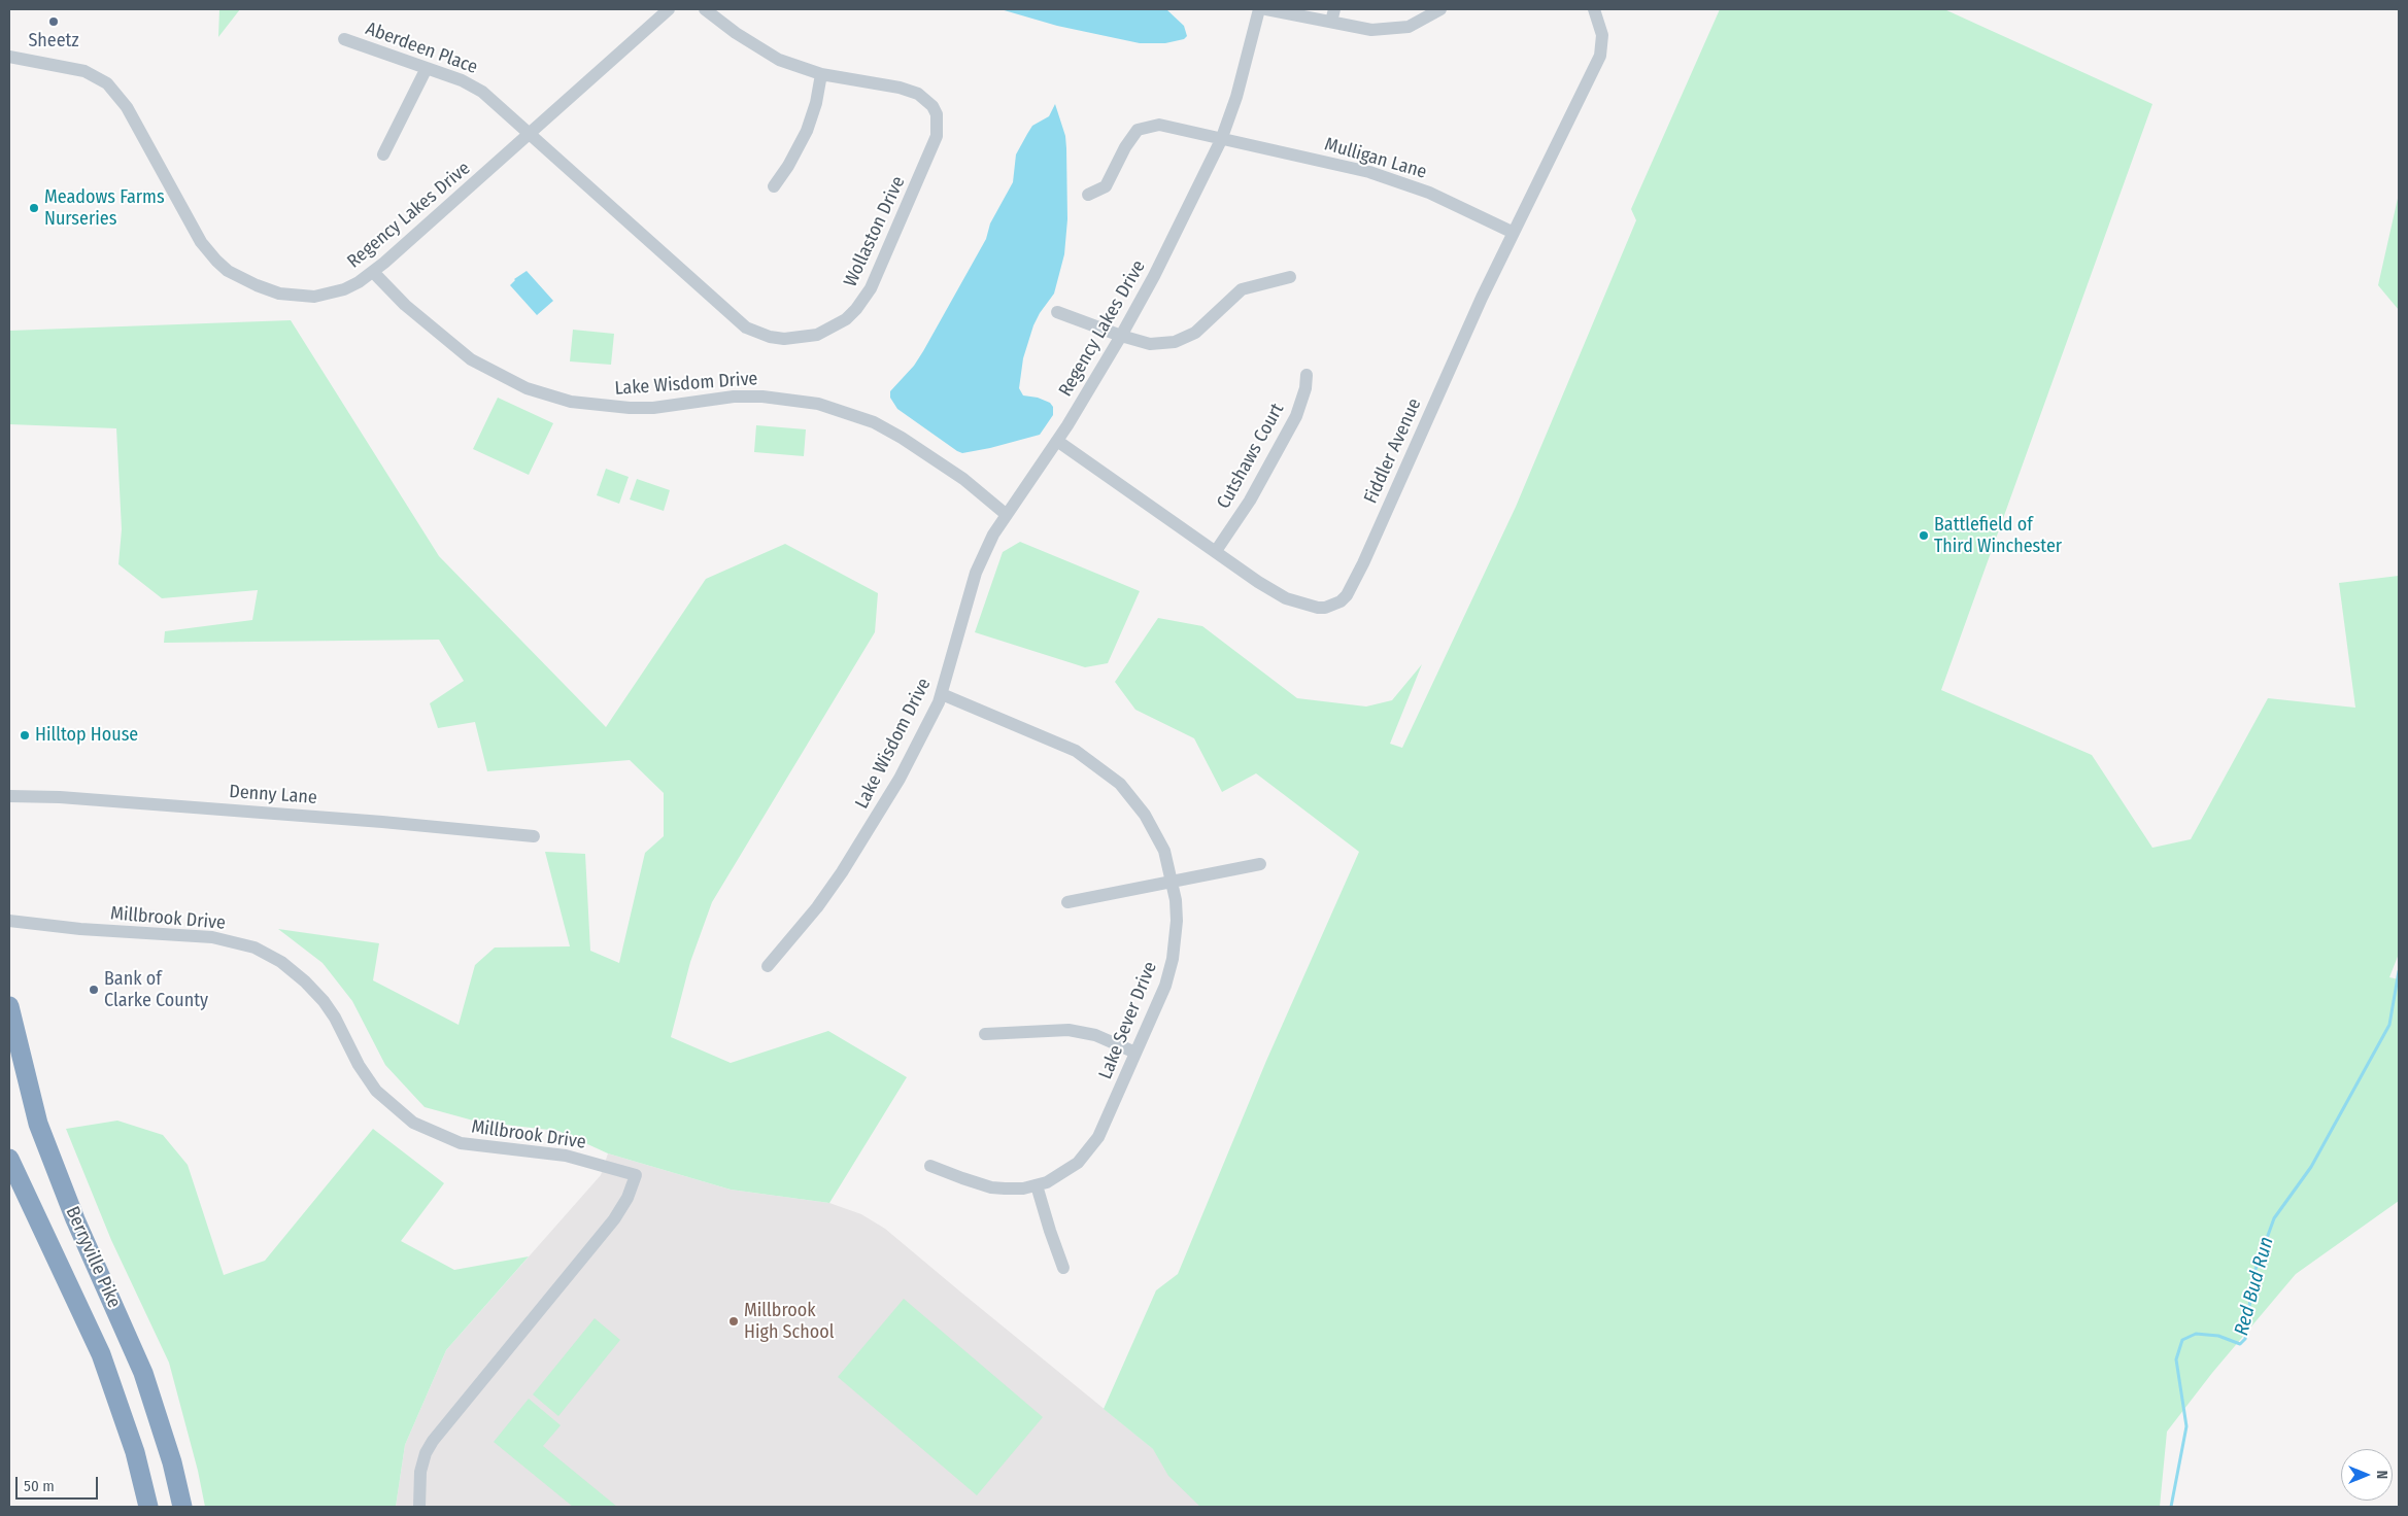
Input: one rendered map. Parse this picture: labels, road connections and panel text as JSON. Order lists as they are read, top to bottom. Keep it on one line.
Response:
{"streets":{"highway":["Berryville Pike"],"street":["Aberdeen Place","Mulligan Lane","Regency Lakes Drive","Wollaston Drive","Lake Wisdom Drive","Fiddler Avenue","Cutshaws Court","Denny Lane","Millbrook Drive","Lake Sever Drive"]},"crossings":[["Aberdeen Place","Regency Lakes Drive"],["Aberdeen Place","Wollaston Drive"],["Mulligan Lane","Regency Lakes Drive"],["Mulligan Lane","Fiddler Avenue"],["Regency Lakes Drive","Wollaston Drive"],["Regency Lakes Drive","Lake Wisdom Drive"],["Regency Lakes Drive","Fiddler Avenue"],["Lake Wisdom Drive","Lake Sever Drive"],["Fiddler Avenue","Cutshaws Court"]],"water":["Red Bud Run"],"places":["Sheetz","Meadows Farms Nurseries","Battlefield of Third Winchester","Hilltop House","Bank of Clarke County","Millbrook High School"],"scale_bar":"50 m","north":"right"}
